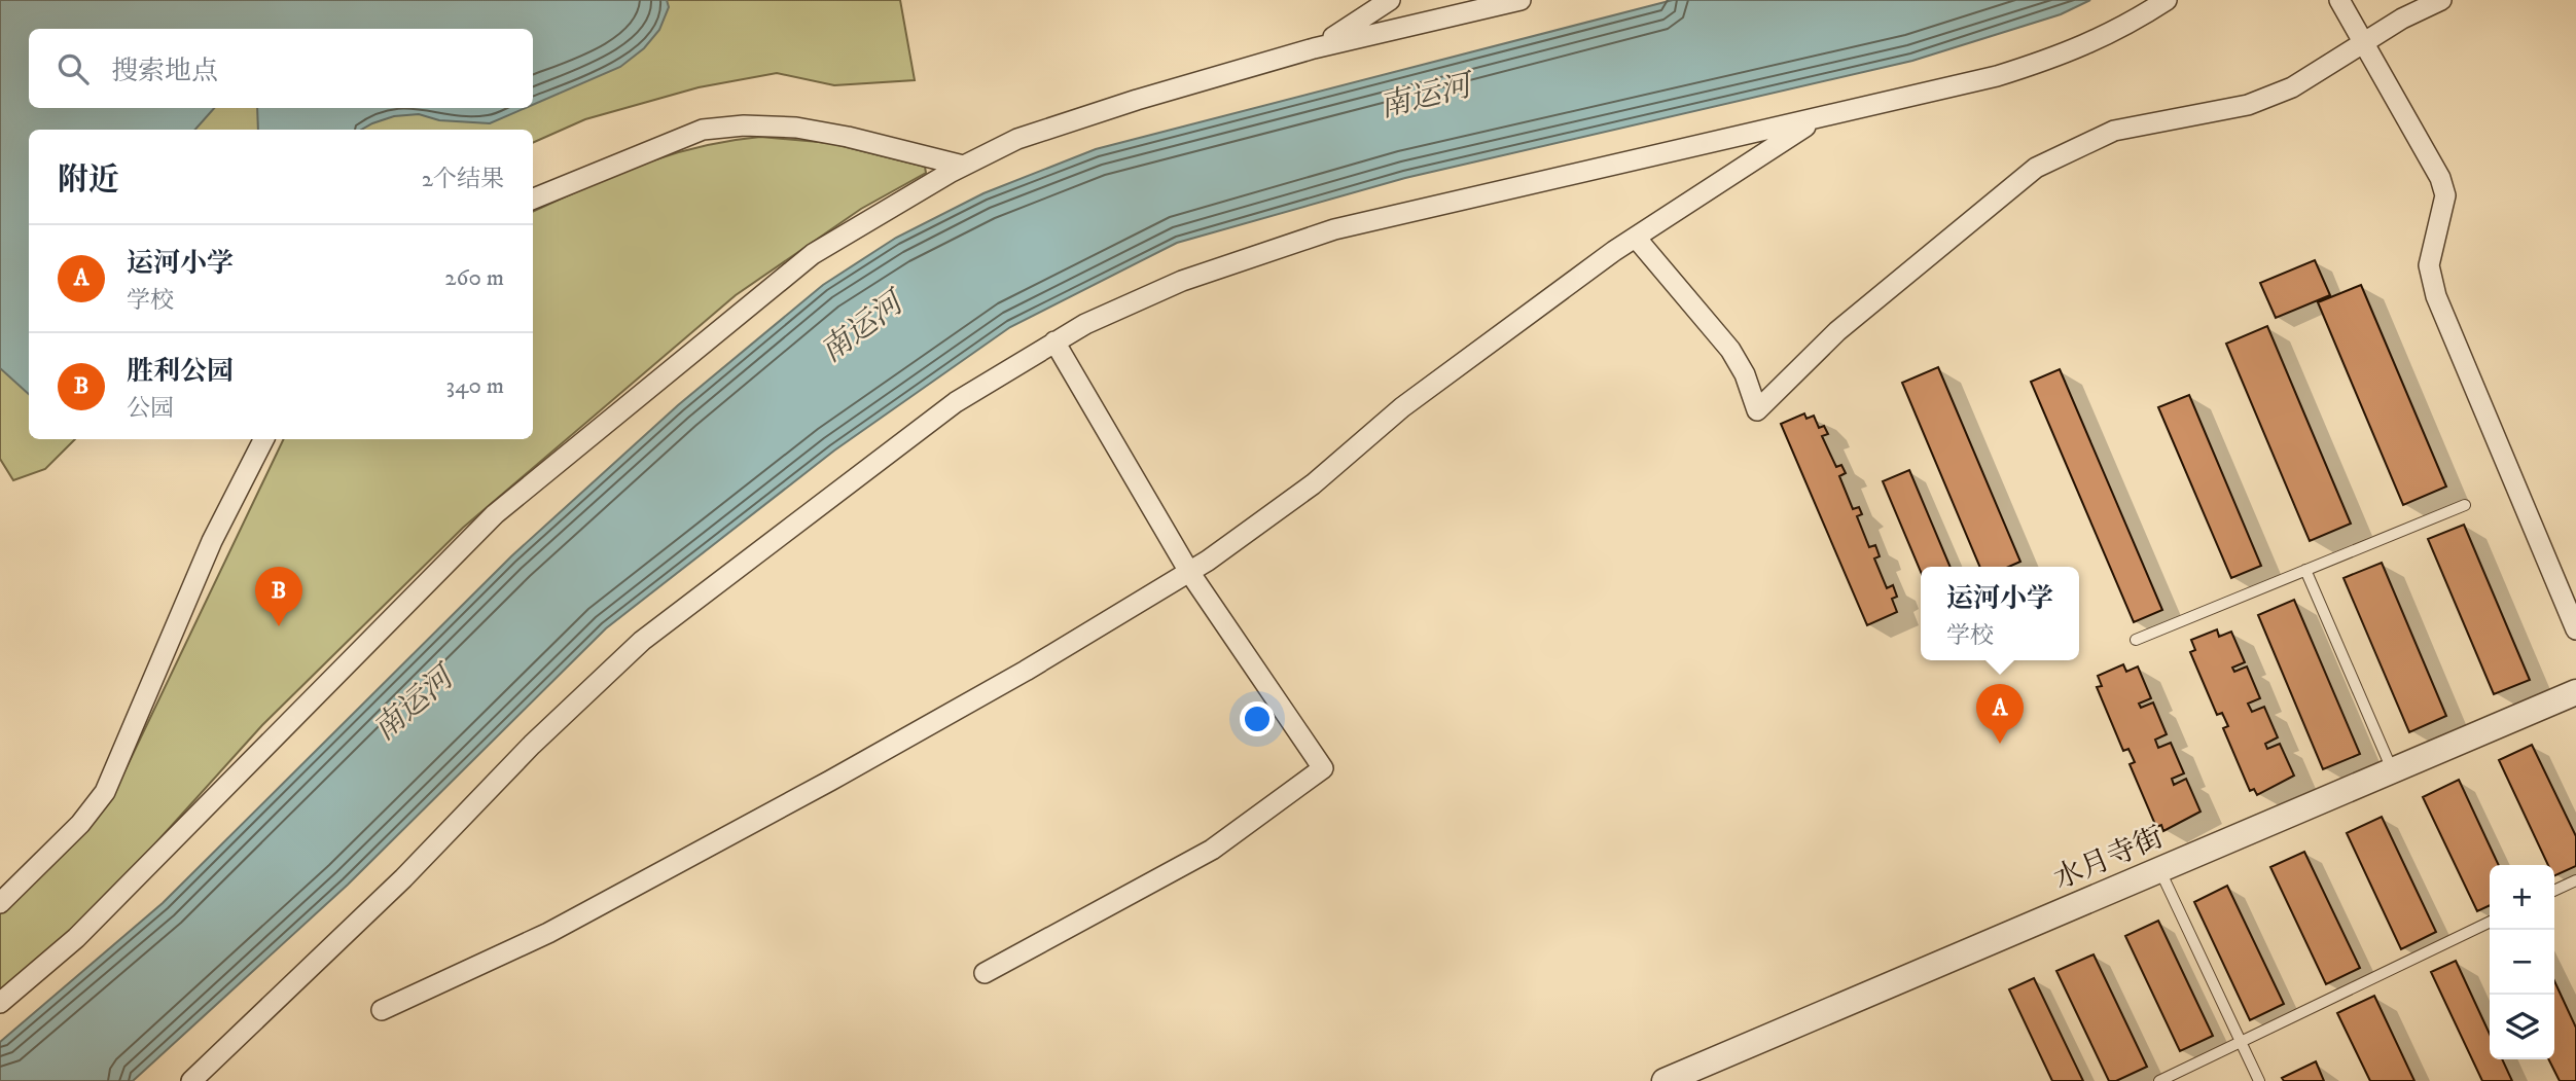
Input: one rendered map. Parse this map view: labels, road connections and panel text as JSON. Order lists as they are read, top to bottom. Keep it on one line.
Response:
{"streets":{"street":["水月寺街"]},"water":["南运河"],"page":{"search":"搜索地点","heading":["附近","2个结果"],"list":[{"mark":"A","name":"运河小学","note":"学校","value":"260 m"},{"mark":"B","name":"胜利公园","note":"公园","value":"340 m"}],"popup":["运河小学","学校"],"pins":["B","A"],"map_buttons":["+","−"]}}
